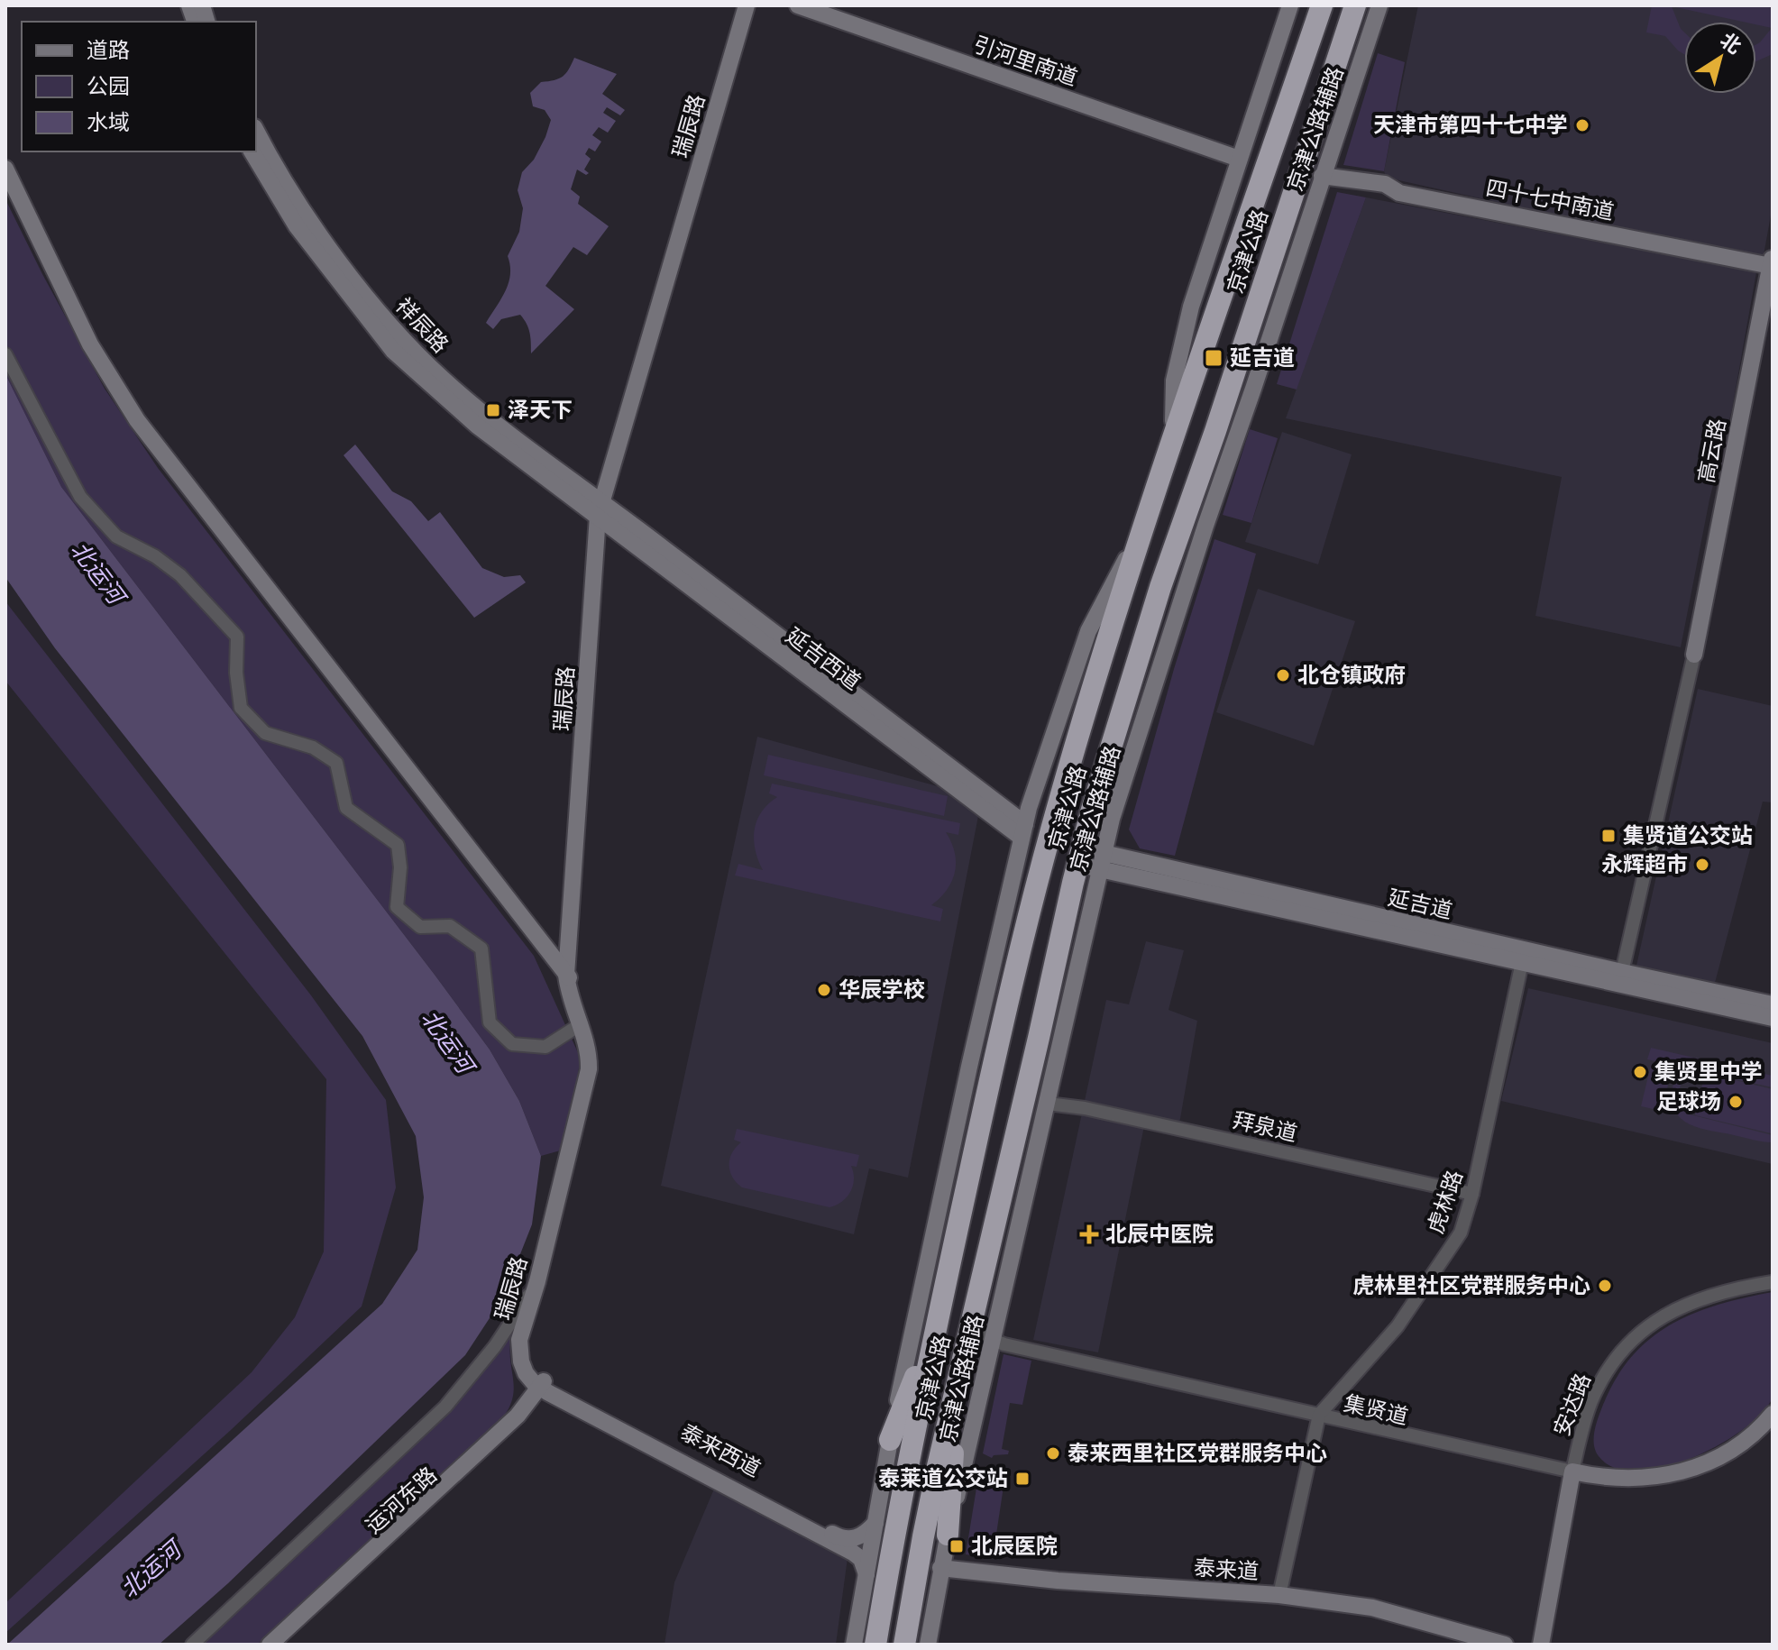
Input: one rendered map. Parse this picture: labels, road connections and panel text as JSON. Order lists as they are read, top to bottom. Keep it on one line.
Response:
{"streets":{"highway":["京津公路"],"street":["引河里南道","瑞辰路","京津公路辅路","四十七中南道","祥辰路","高云路","延吉西道","延吉道","拜泉道","虎林路","安达路","集贤道","泰来西道","运河东路","泰来道"]},"crossings":[["瑞辰路","祥辰路"],["瑞辰路","延吉西道"],["瑞辰路","泰来西道"],["瑞辰路","运河东路"],["京津公路辅路","四十七中南道"],["京津公路辅路","延吉道"],["京津公路辅路","拜泉道"],["京津公路辅路","集贤道"],["京津公路辅路","泰来道"],["四十七中南道","高云路"],["祥辰路","延吉西道"],["延吉道","虎林路"],["拜泉道","虎林路"],["虎林路","集贤道"],["虎林路","泰来道"],["安达路","集贤道"],["泰来西道","运河东路"]],"water":["北运河"],"places":{"other":["天津市第四十七中学","北仓镇政府","永辉超市","华辰学校","集贤里中学","足球场","虎林里社区党群服务中心","泰来西里社区党群服务中心"],"transit":["延吉道","泽天下","集贤道公交站","泰莱道公交站","北辰医院"],"health":["北辰中医院"]},"legend":["道路","公园","水域"],"north":"top right"}
